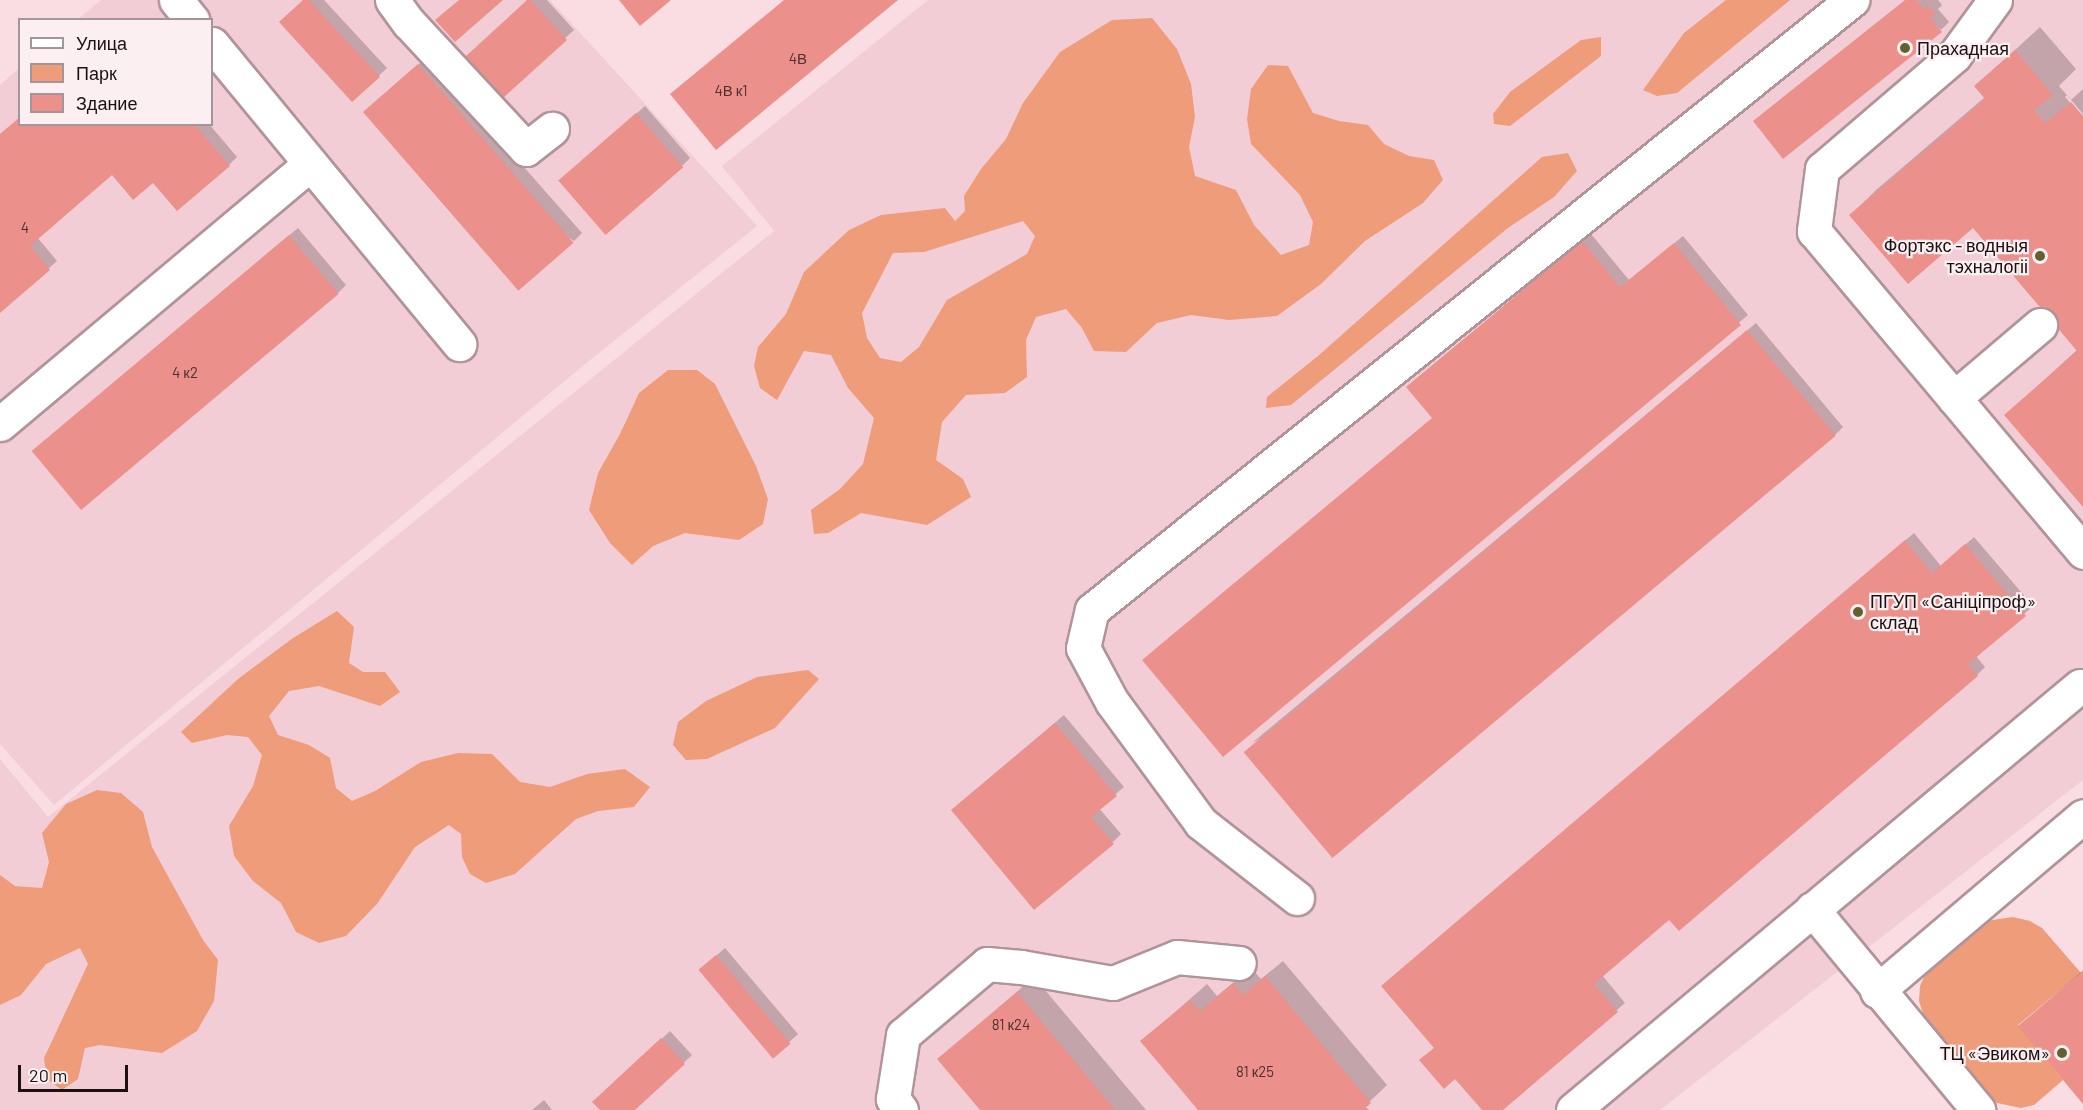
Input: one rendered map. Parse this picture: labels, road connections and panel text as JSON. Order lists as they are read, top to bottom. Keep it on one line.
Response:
{"places":["Прахадная","Фортэкс - водныя тэхналогіі","ПГУП «Саніціпроф» склад","ТЦ «Эвиком»"],"house_numbers":["4В","4В к1","4","4 к2","81 к24","81 к25"],"legend":["Улица","Парк","Здание"],"scale_bar":"20 m"}
